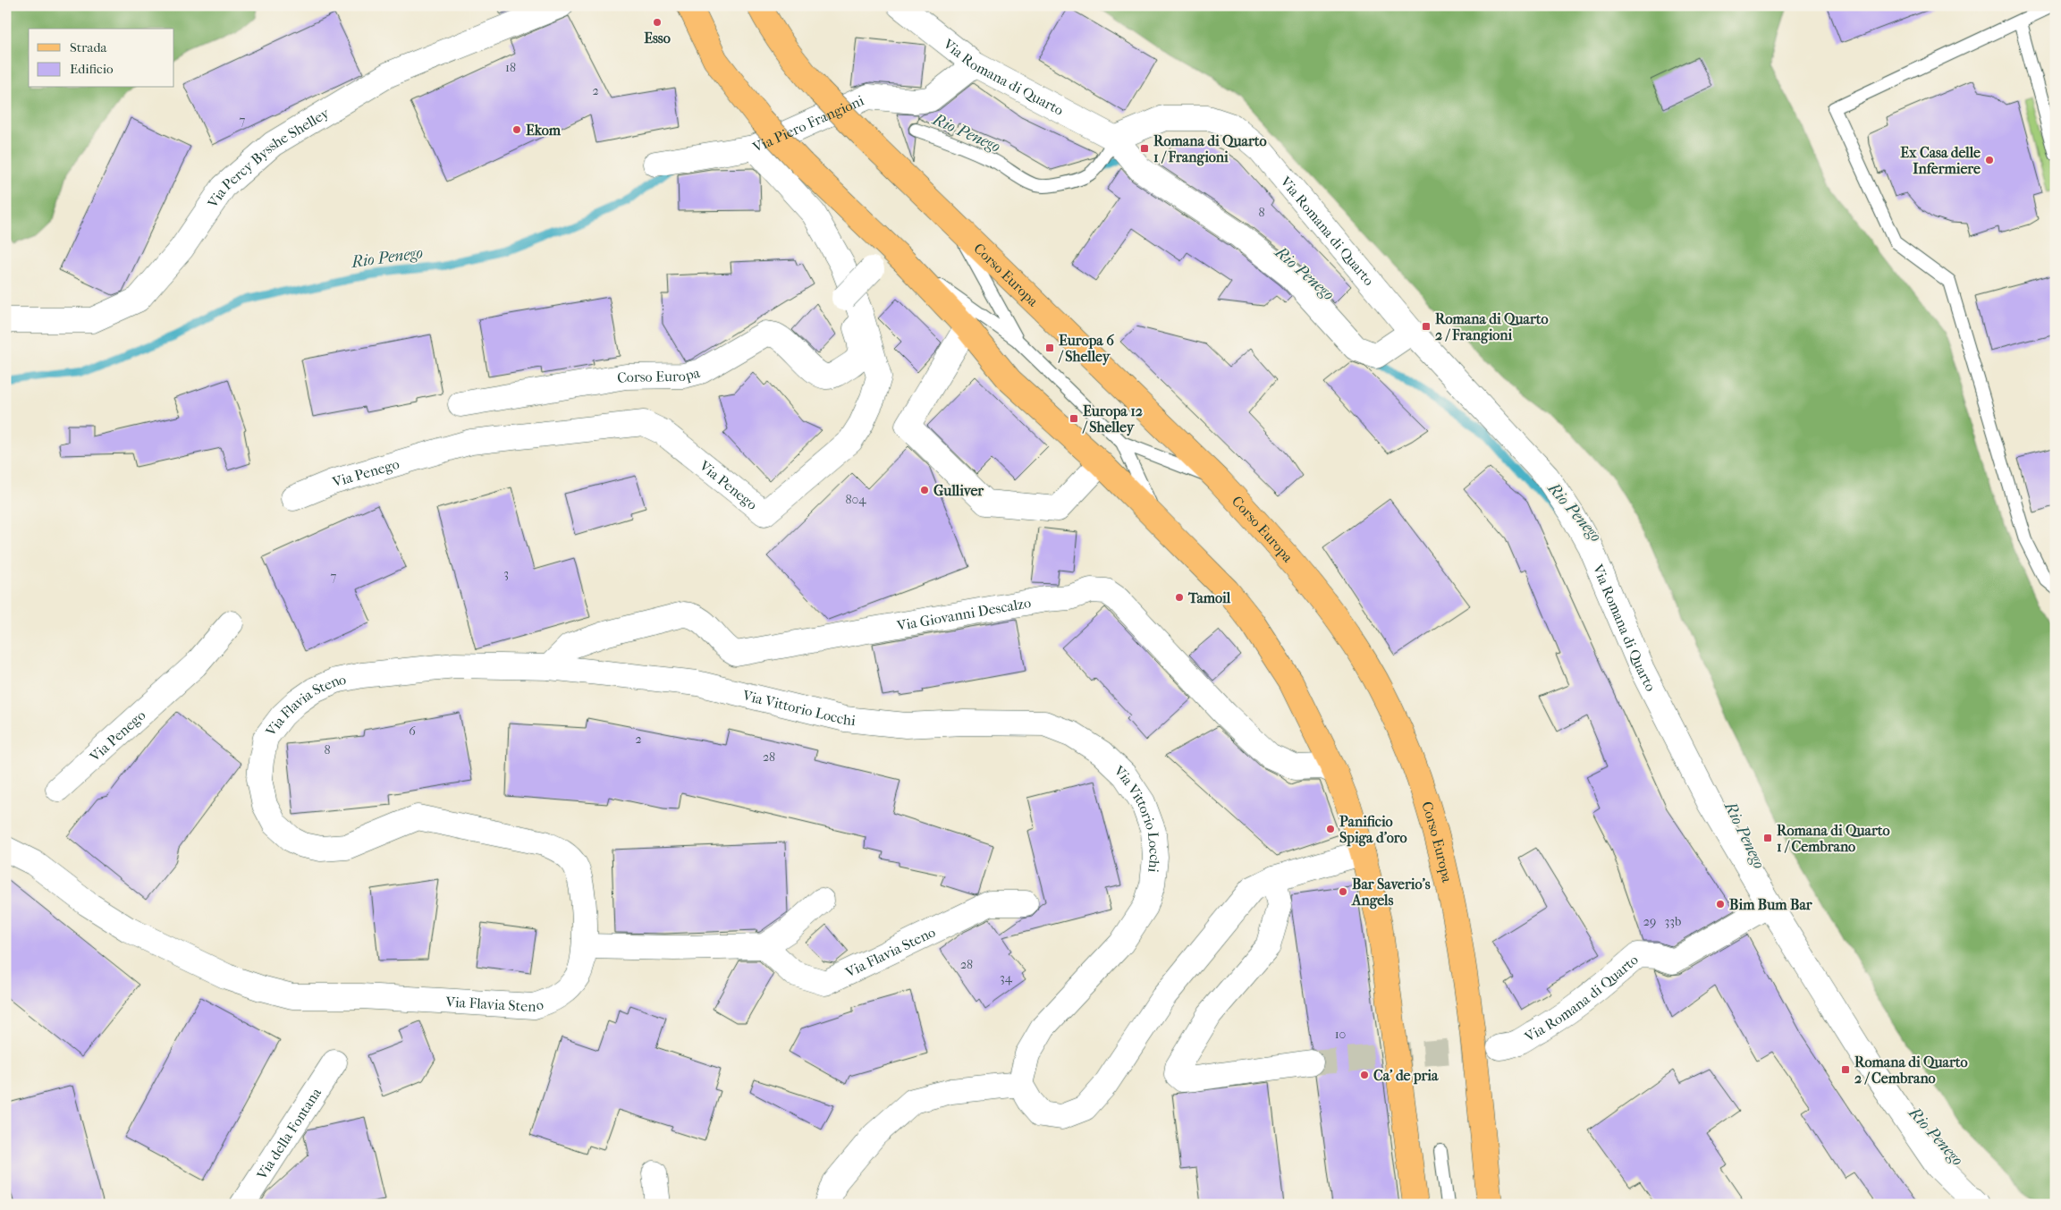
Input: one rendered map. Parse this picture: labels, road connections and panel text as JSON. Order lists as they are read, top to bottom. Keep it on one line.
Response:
{"streets":{"main road":["Corso Europa"],"street":["Via Romana di Quarto","Via Piero Frangioni","Via Percy Bysshe Shelley","Via Penego","Via Giovanni Descalzo","Via Vittorio Locchi","Via Flavia Steno","Via della Fontana"]},"crossings":[["Via Romana di Quarto","Via Piero Frangioni"],["Via Piero Frangioni","Via Penego"],["Via Giovanni Descalzo","Via Vittorio Locchi"],["Via Vittorio Locchi","Via Flavia Steno"]],"water":["Rio Penego"],"places":{"other":["Esso","Ekom","Ex Casa delle Infermiere","Gulliver","Tamoil","Panificio Spiga d'oro","Bar Saverio's Angels","Bim Bum Bar","Ca' de pria"],"transit":["Romana di Quarto 1 / Frangioni","Romana di Quarto 2 / Frangioni","Europa 6 / Shelley","Europa 12 / Shelley","Romana di Quarto 1 / Cembrano","Romana di Quarto 2 / Cembrano"]},"house_numbers":["18","2","7","8","804","3","7","6","2","8","28","29","33b","28","34","10"],"legend":["Strada","Edificio"]}
